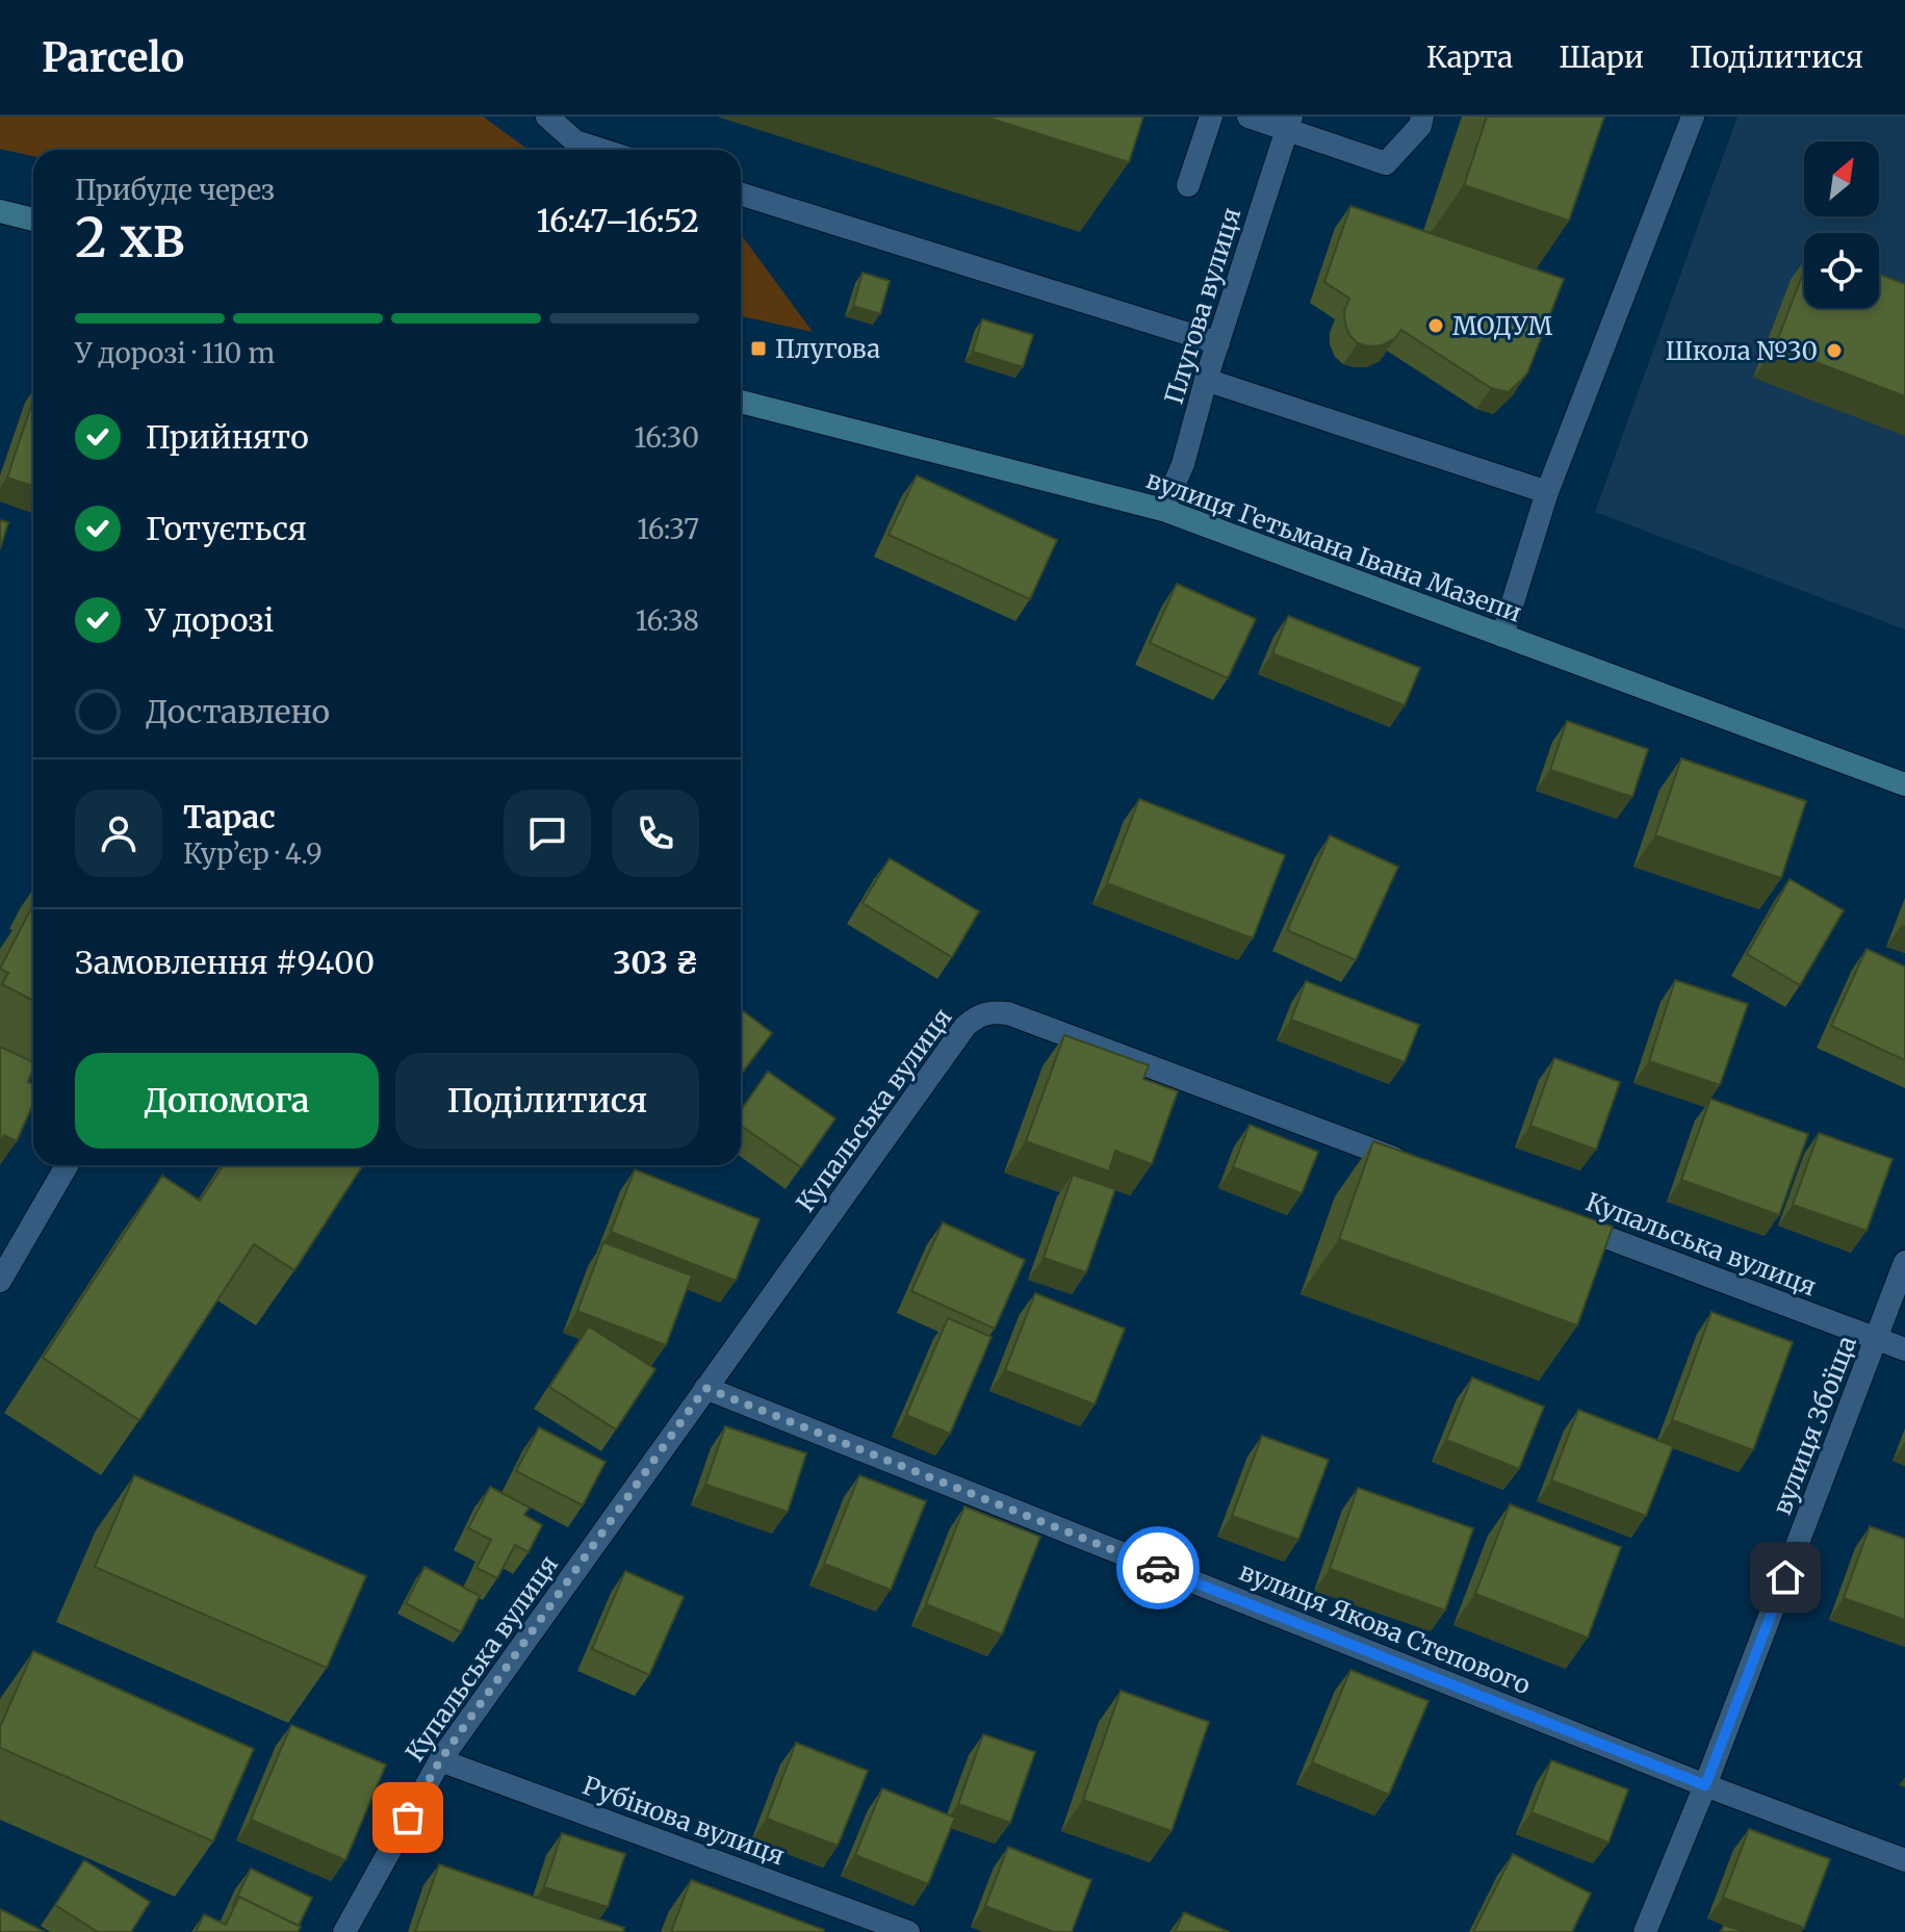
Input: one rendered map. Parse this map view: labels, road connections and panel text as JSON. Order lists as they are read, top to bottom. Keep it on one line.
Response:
{"streets":{"main road":["вулиця Гетьмана Івана Мазепи"],"street":["Плугова вулиця","Купальська вулиця","вулиця Збоїща","вулиця Якова Степового","Рубінова вулиця"]},"crossings":[["Плугова вулиця","вулиця Гетьмана Івана Мазепи"],["Купальська вулиця","вулиця Збоїща"],["Купальська вулиця","вулиця Якова Степового"],["Купальська вулиця","Рубінова вулиця"],["вулиця Збоїща","вулиця Якова Степового"]],"places":{"other":["МОДУМ","Школа №30"],"transit":["Плугова"]},"north":"top right","page":{"header":"Parcelo","nav":["Карта","Шари","Поділитися"],"heading":["2 хв","Прибуде через","16:47–16:52"],"panel":["Тарас","Кур’єр · 4.9","Замовлення #9400","303 ₴"],"bar":"У дорозі · 110 m","list":[["Прийнято","16:30"],["Готується","16:37"],["У дорозі","16:38"],"Доставлено"],"buttons":["Допомога","Поділитися"]}}
